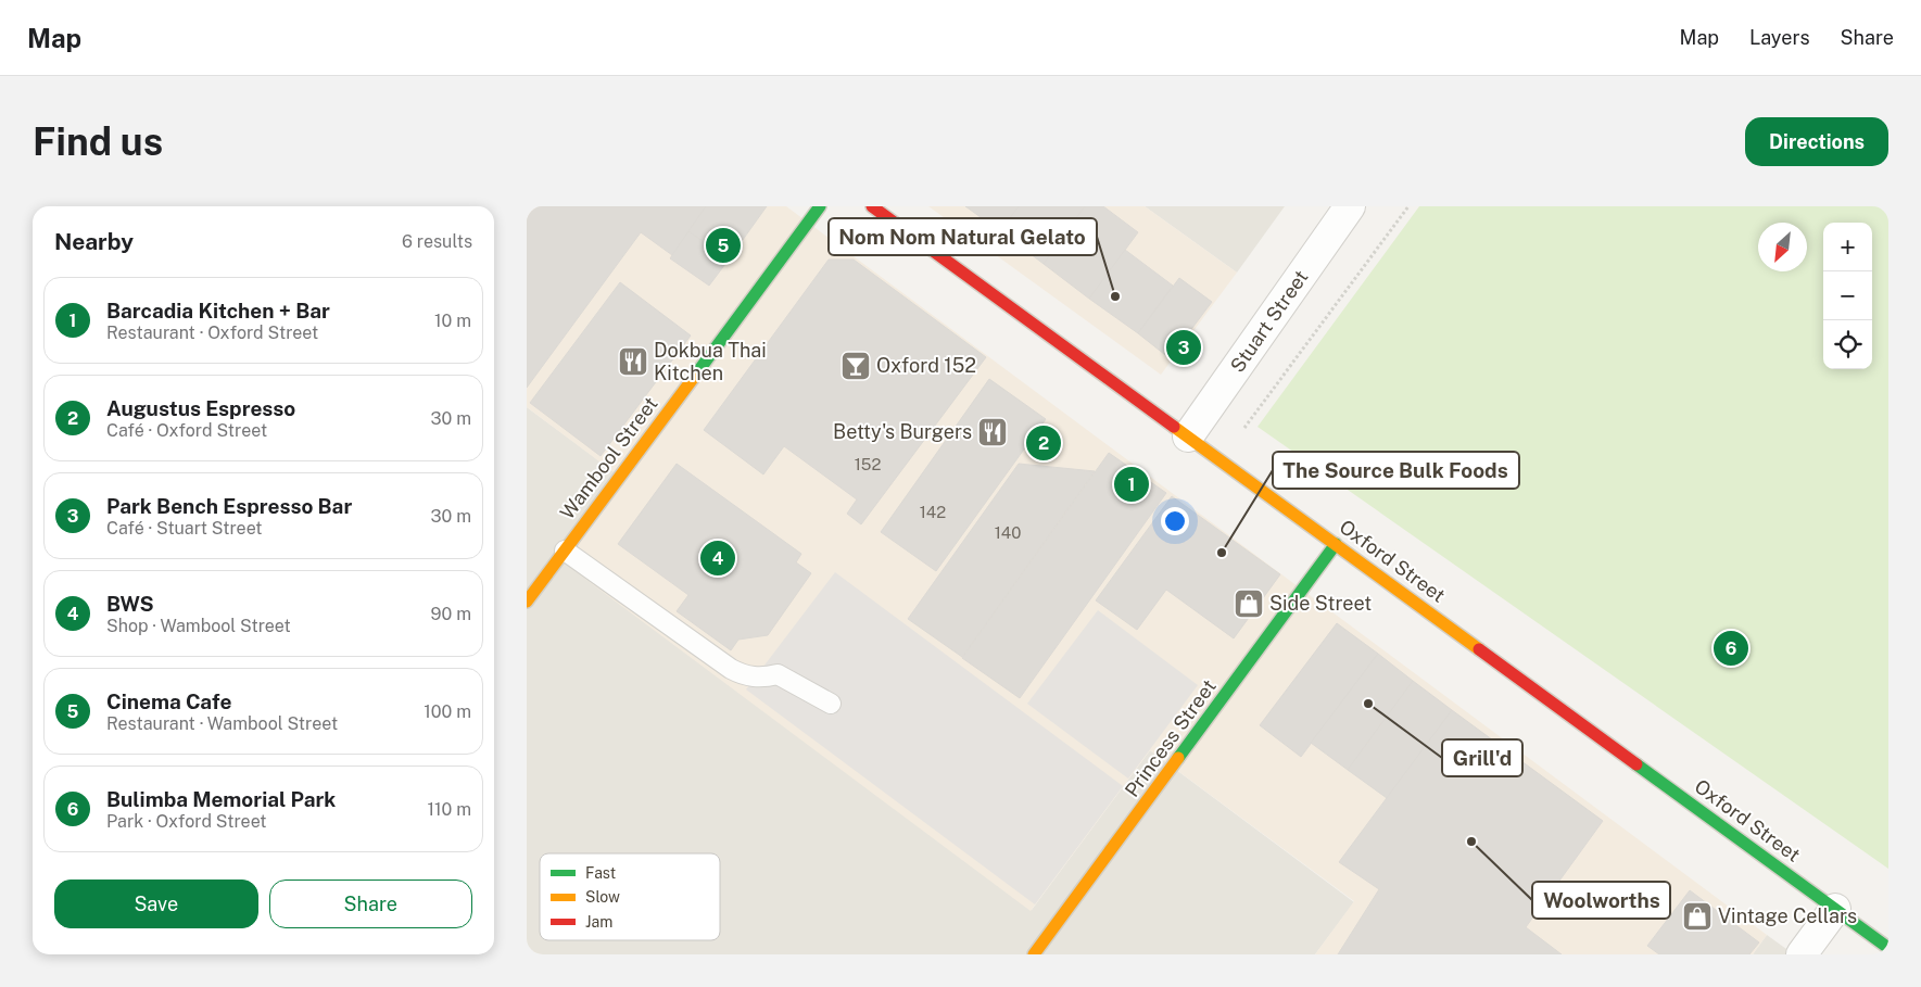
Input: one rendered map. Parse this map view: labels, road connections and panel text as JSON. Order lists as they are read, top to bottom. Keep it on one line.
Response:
{"streets":{"street":["Stuart Street","Wambool Street","Oxford Street","Princess Street"]},"crossings":[["Stuart Street","Oxford Street"],["Oxford Street","Princess Street"]],"places":{"other":["Nom Nom Natural Gelato","The Source Bulk Foods","Grill'd","Woolworths"],"restaurant":["Dokbua Thai Kitchen","Betty's Burgers"],"bar":["Oxford 152"],"shop":["Side Street","Vintage Cellars"]},"house_numbers":["152","142","140"],"legend":["Fast","Slow","Jam"],"north":"bottom left","page":{"header":"Map","nav":["Map","Layers","Share"],"buttons":["Directions",["Save","Share"]],"title":"Find us","heading":["Nearby","6 results"],"map_buttons":["+","−"],"pins":["5","3","2","1","4","6"],"list":[{"mark":"1","name":"Barcadia Kitchen + Bar","note":"Restaurant · Oxford Street","value":"10 m"},{"mark":"2","name":"Augustus Espresso","note":"Café · Oxford Street","value":"30 m"},{"mark":"3","name":"Park Bench Espresso Bar","note":"Café · Stuart Street","value":"30 m"},{"mark":"4","name":"BWS","note":"Shop · Wambool Street","value":"90 m"},{"mark":"5","name":"Cinema Cafe","note":"Restaurant · Wambool Street","value":"100 m"},{"mark":"6","name":"Bulimba Memorial Park","note":"Park · Oxford Street","value":"110 m"}]}}
